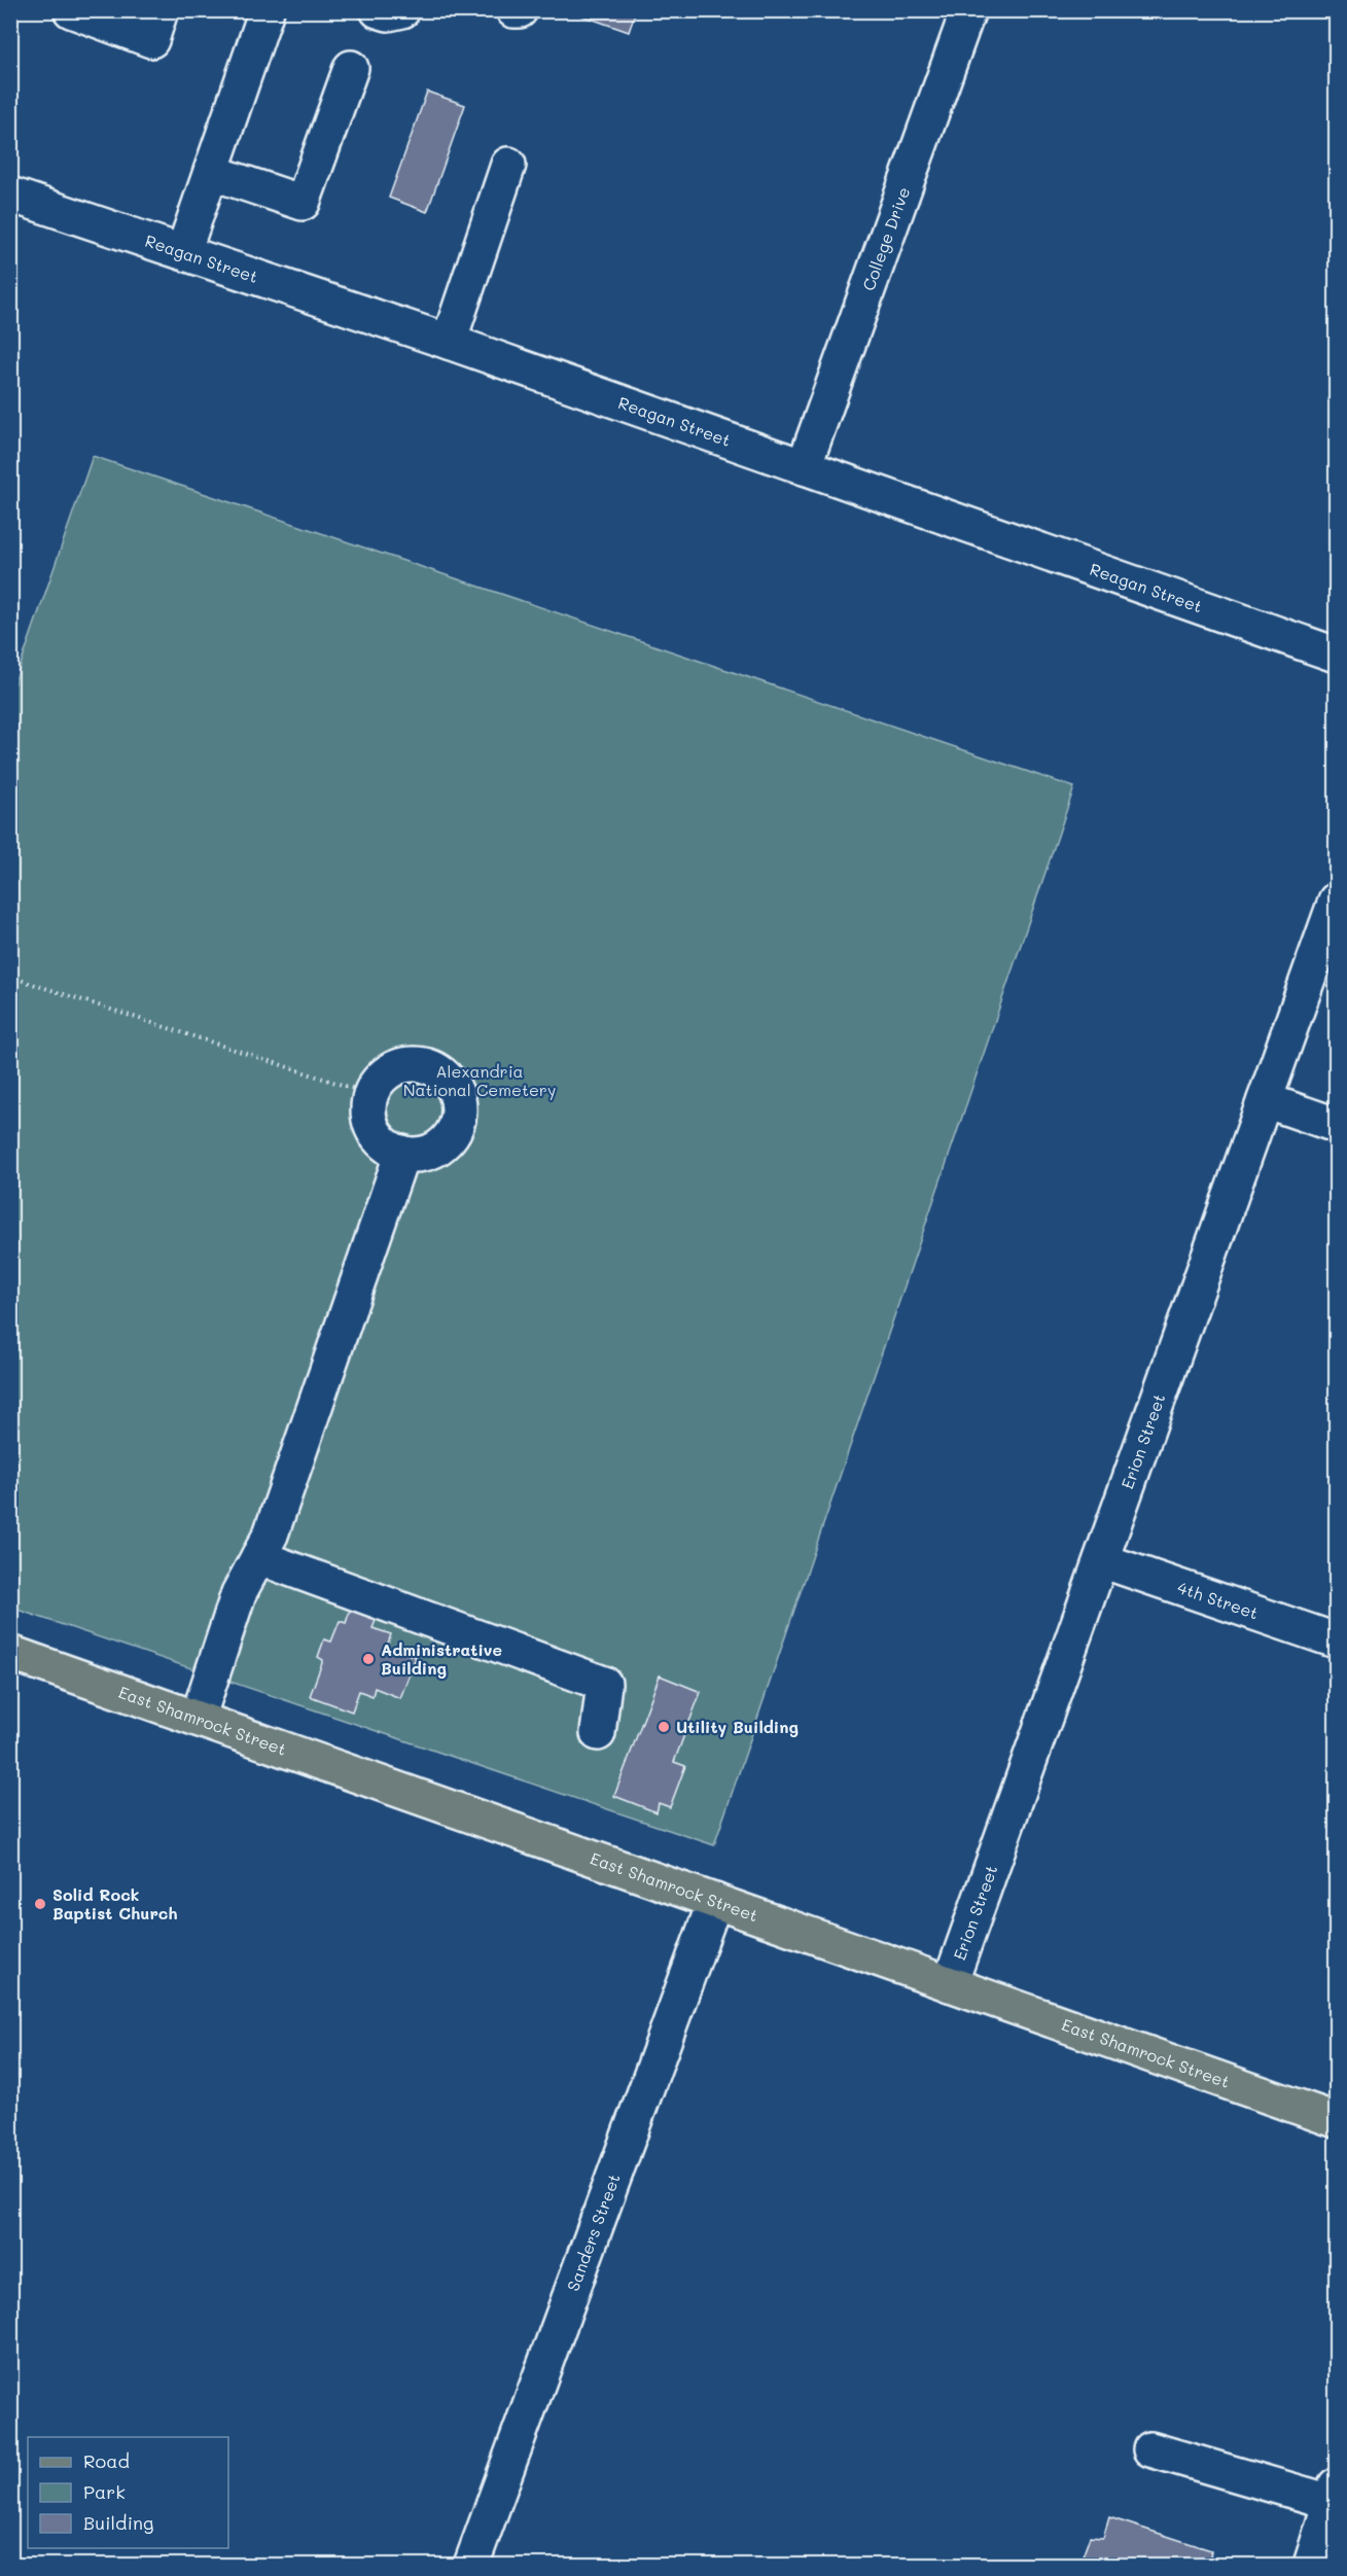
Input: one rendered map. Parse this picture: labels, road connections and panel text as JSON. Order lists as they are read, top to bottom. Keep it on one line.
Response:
{"streets":{"main road":["East Shamrock Street"],"street":["College Drive","Reagan Street","Erion Street","4th Street","Sanders Street"]},"crossings":[["College Drive","Reagan Street"],["Erion Street","4th Street"],["Erion Street","East Shamrock Street"],["East Shamrock Street","Sanders Street"]],"parks":["Alexandria National Cemetery"],"places":["Administrative Building","Utility Building","Solid Rock Baptist Church"],"legend":["Road","Park","Building"]}
